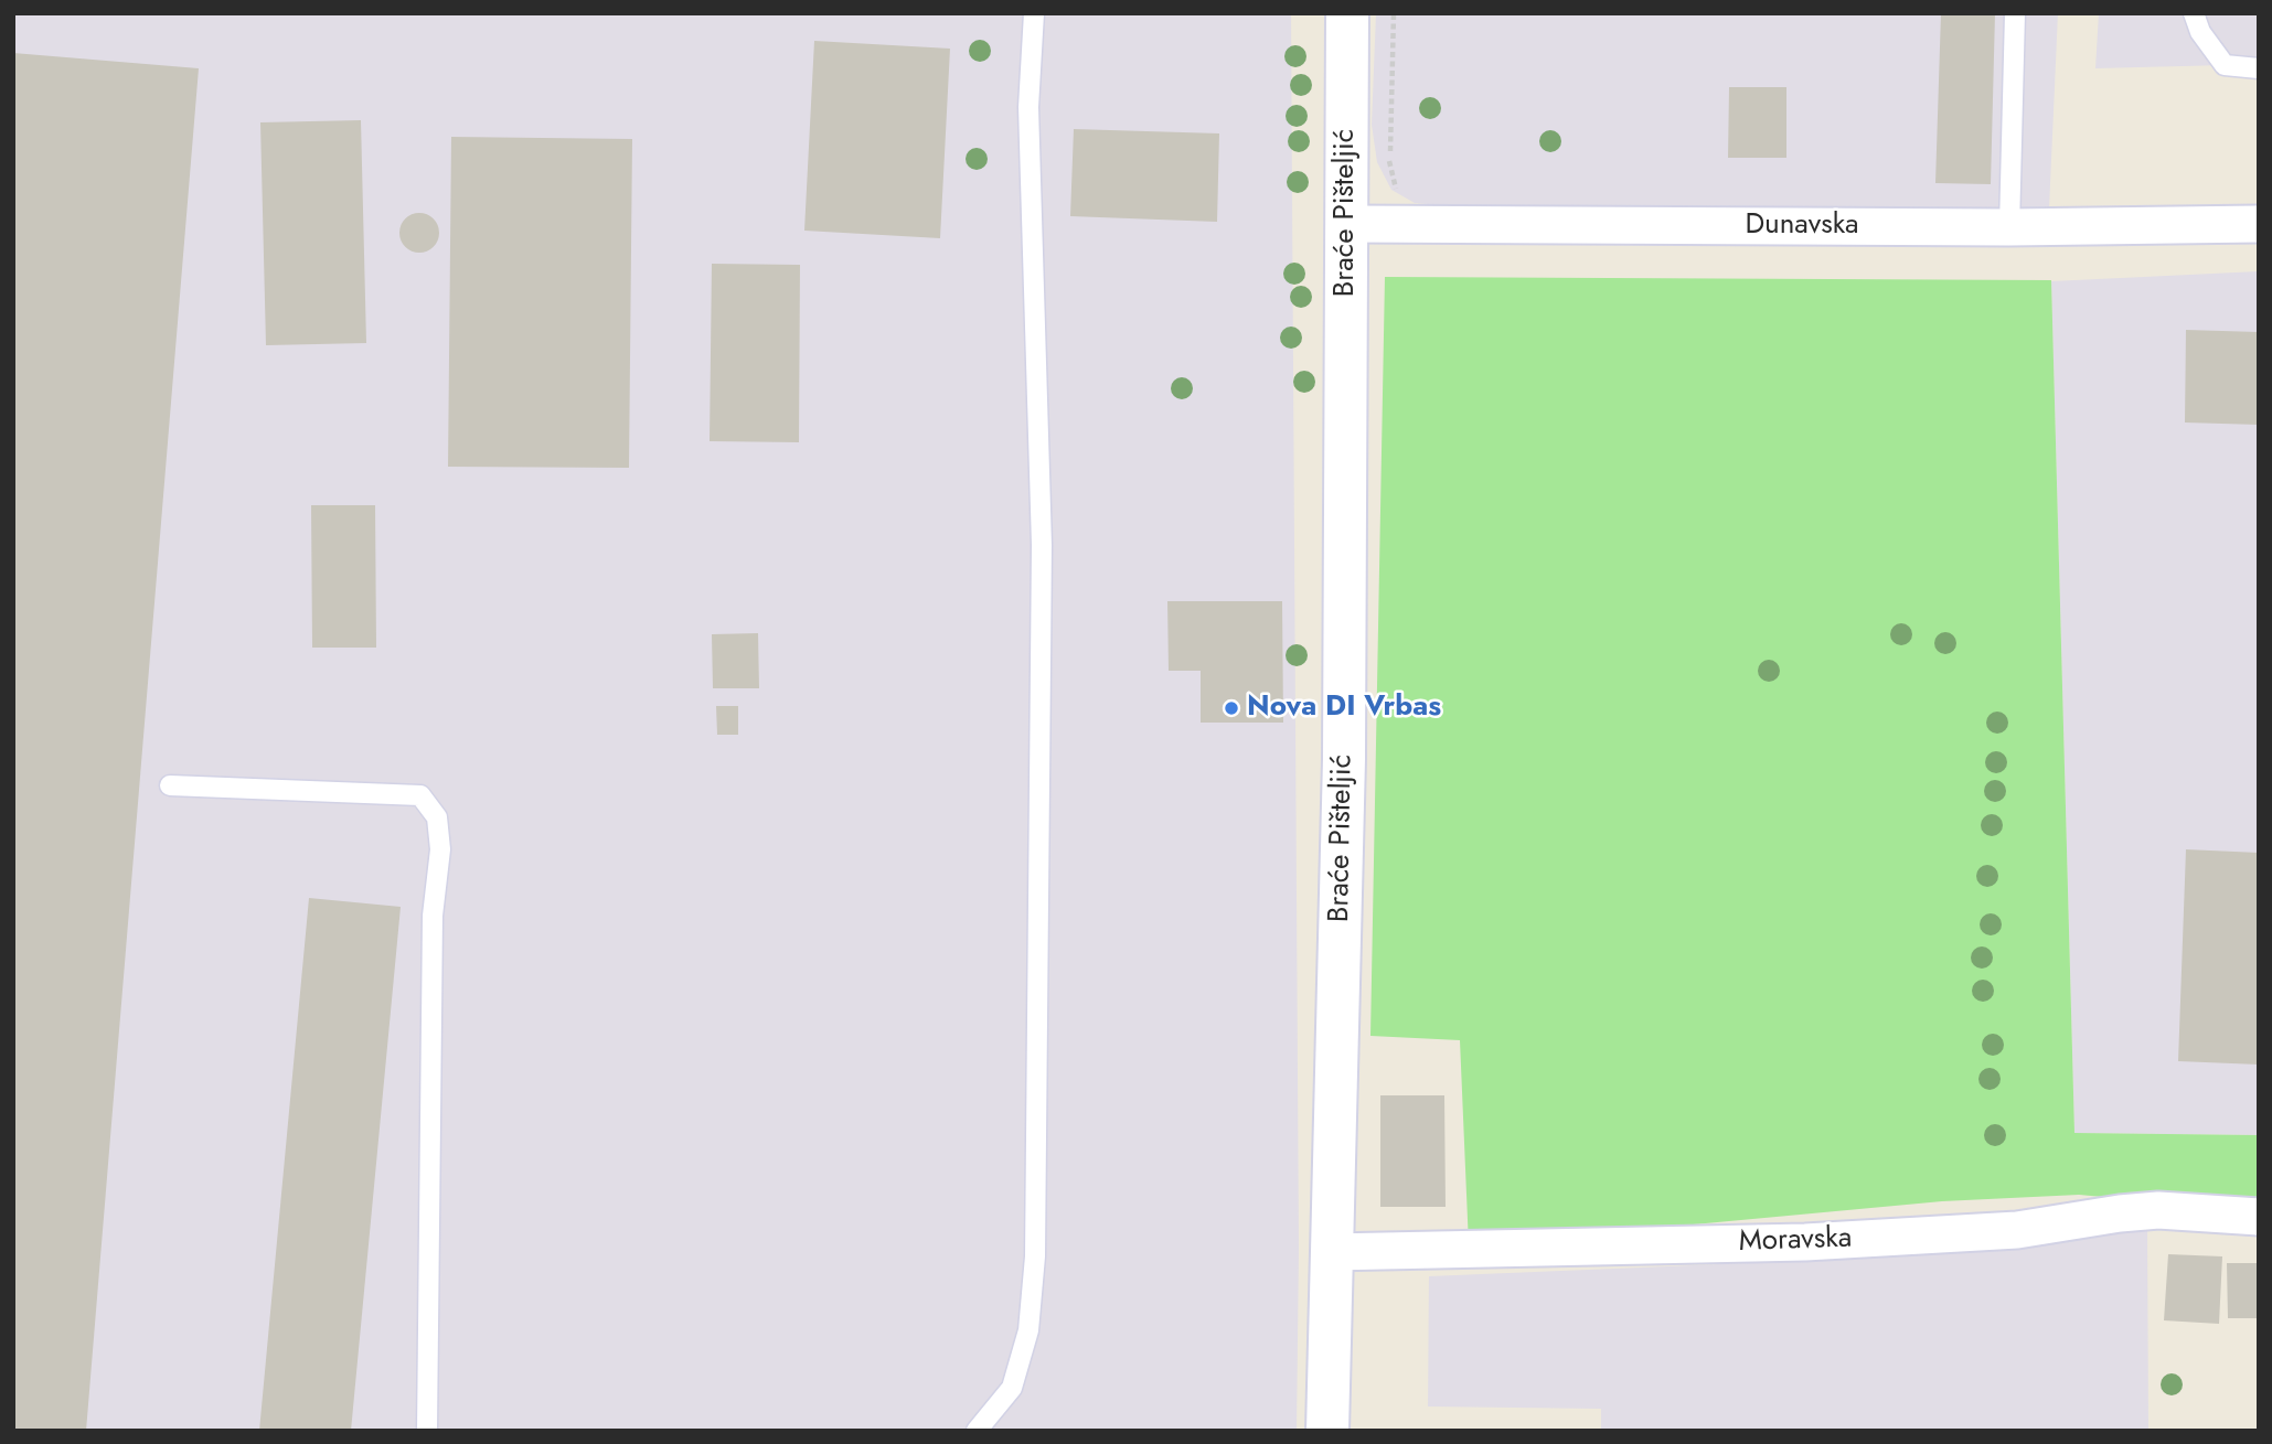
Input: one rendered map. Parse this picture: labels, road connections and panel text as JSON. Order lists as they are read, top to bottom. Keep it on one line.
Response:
{"streets":{"street":["Braće Pišteljić","Dunavska","Moravska"]},"crossings":[["Braće Pišteljić","Dunavska"],["Braće Pišteljić","Moravska"]],"places":["Nova DI Vrbas"]}
